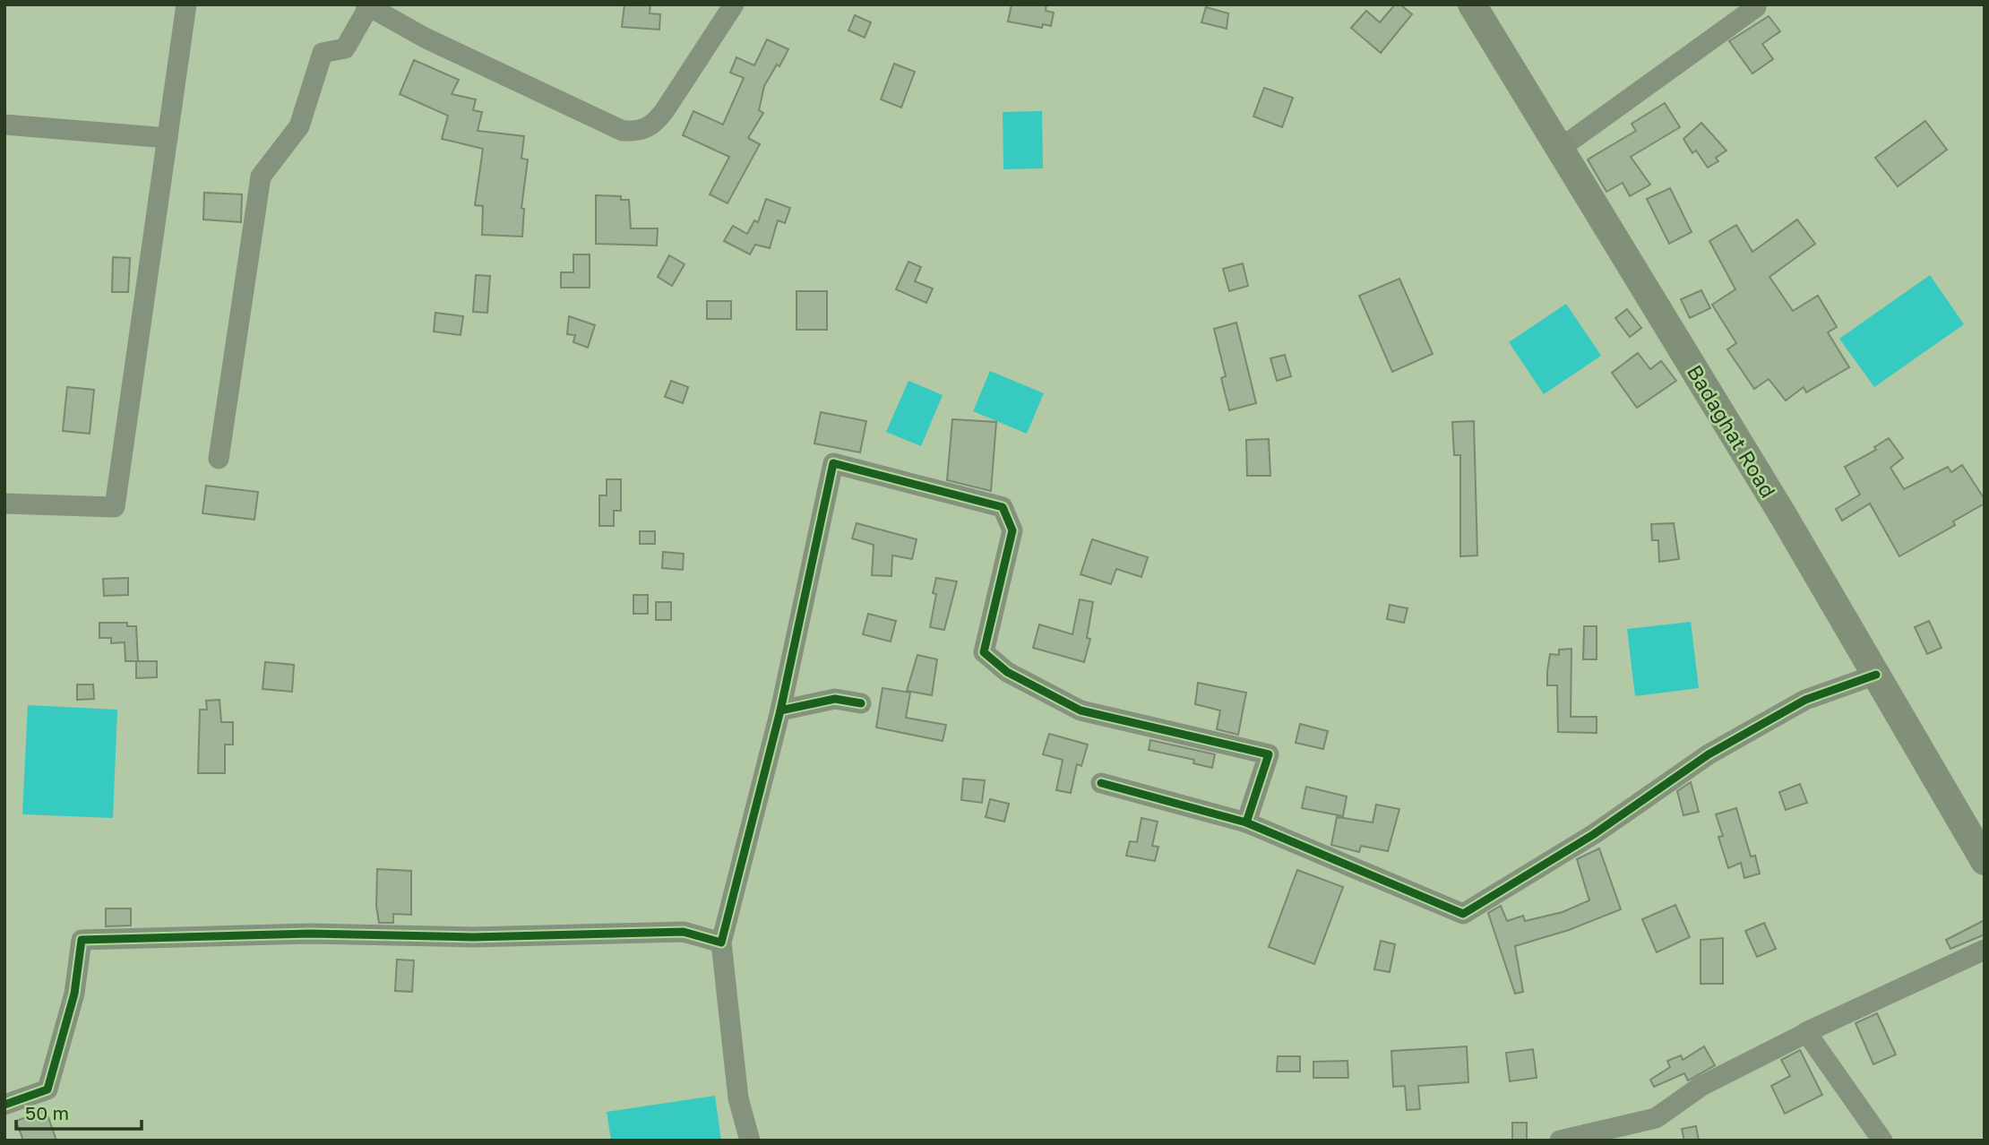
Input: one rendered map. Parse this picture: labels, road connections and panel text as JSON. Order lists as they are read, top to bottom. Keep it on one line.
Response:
{"streets":{"main road":["Badaghat Road"]},"scale_bar":"50 m"}
